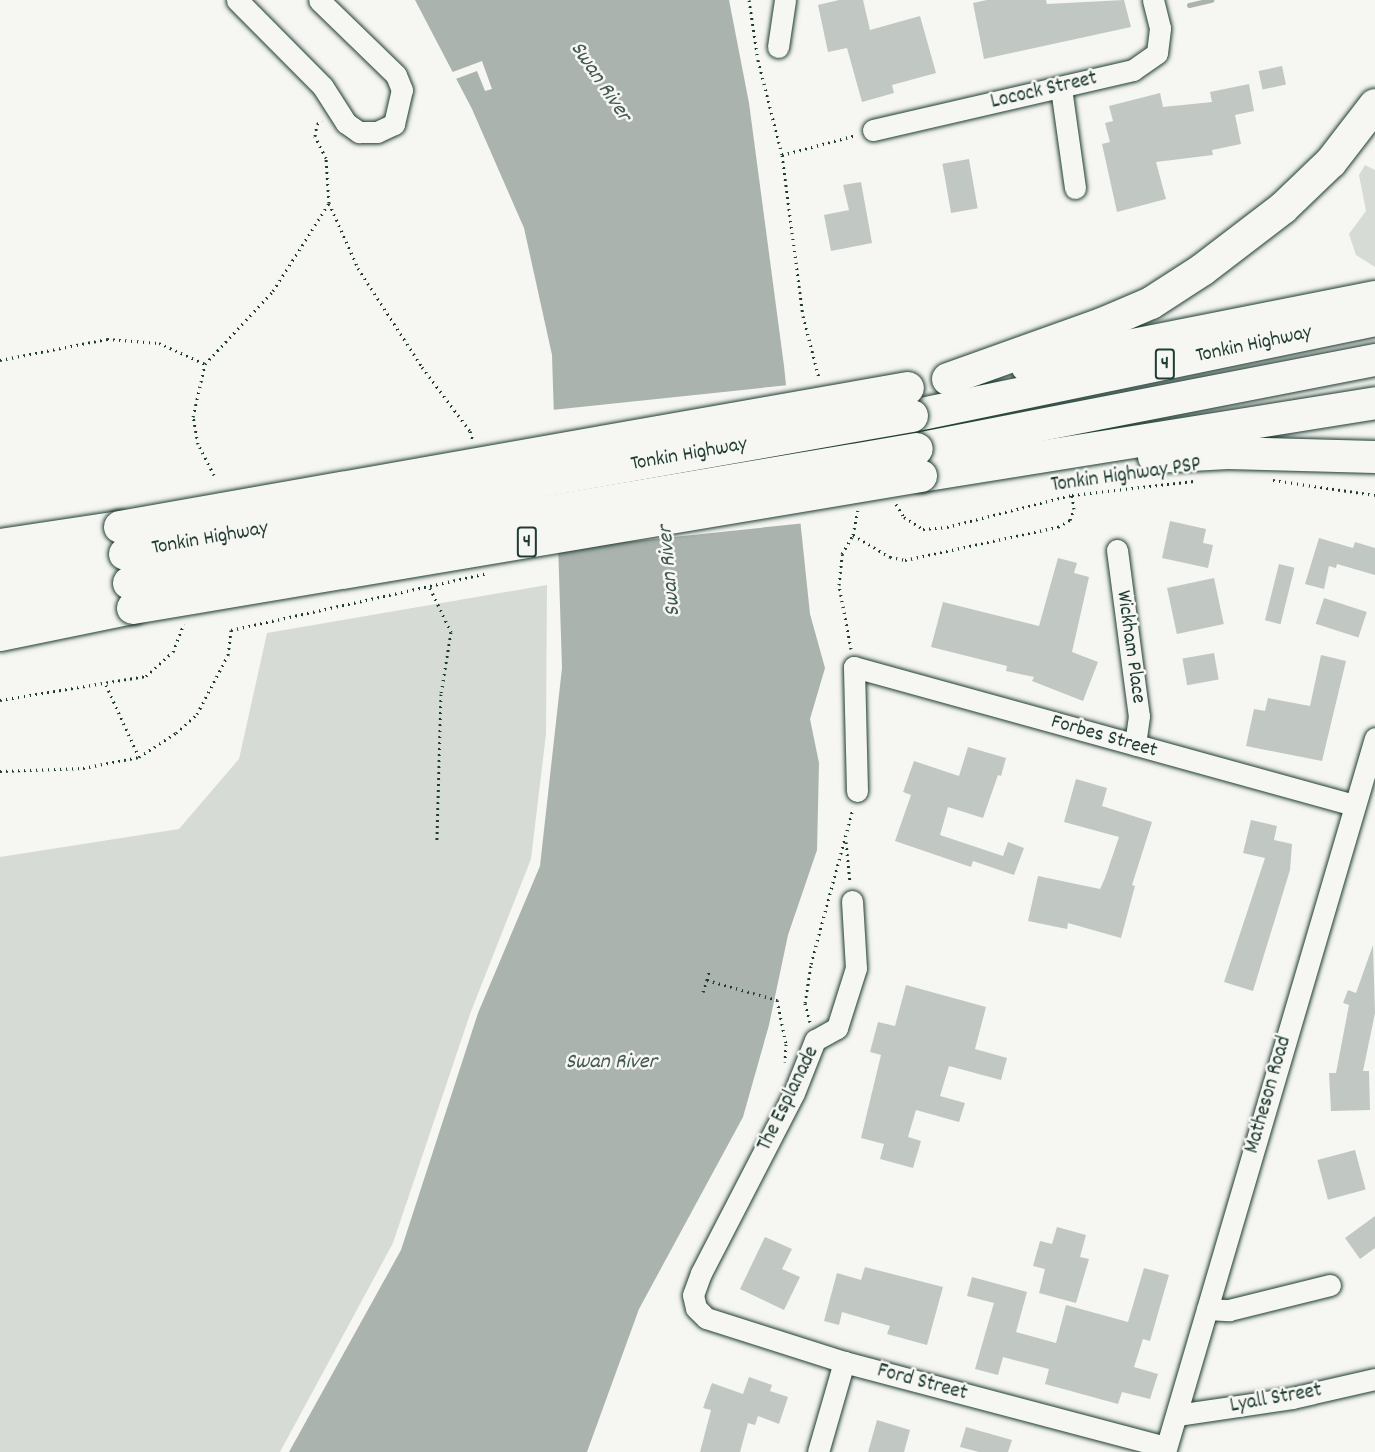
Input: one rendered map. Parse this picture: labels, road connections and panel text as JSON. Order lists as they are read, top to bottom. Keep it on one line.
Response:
{"streets":{"highway":["Tonkin Highway","4"],"street":["Locock Street","Wickham Place","Forbes Street","Matheson Road","The Esplanade","Ford Street","Lyall Street"],"path":["Tonkin Highway PSP"]},"crossings":[["Wickham Place","Forbes Street"],["Forbes Street","Matheson Road"],["Matheson Road","Ford Street"],["Matheson Road","Lyall Street"],["The Esplanade","Ford Street"]],"water":["Swan River"]}
